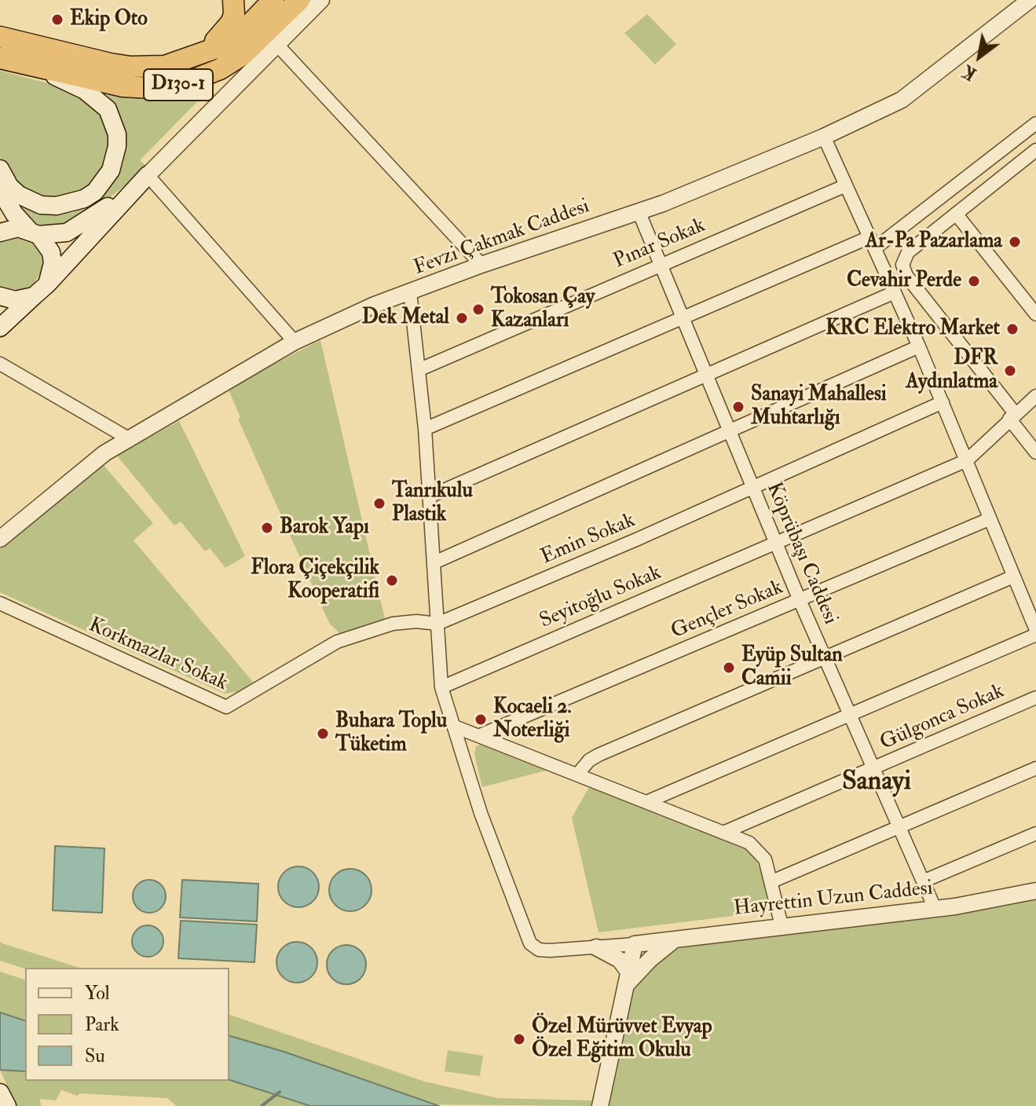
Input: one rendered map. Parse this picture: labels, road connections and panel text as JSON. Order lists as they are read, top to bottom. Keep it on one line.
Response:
{"streets":{"highway":["D130-1"],"street":["Fevzi Çakmak Caddesi","Pınar Sokak","Emin Sokak","Köprübaşı Caddesi","Seyitoğlu Sokak","Gençler Sokak","Korkmazlar Sokak","Gülgonca Sokak","Hayrettin Uzun Caddesi"]},"crossings":[["Fevzi Çakmak Caddesi","Köprübaşı Caddesi"],["Pınar Sokak","Köprübaşı Caddesi"],["Emin Sokak","Köprübaşı Caddesi"],["Emin Sokak","Korkmazlar Sokak"],["Köprübaşı Caddesi","Seyitoğlu Sokak"],["Köprübaşı Caddesi","Gençler Sokak"],["Köprübaşı Caddesi","Gülgonca Sokak"],["Köprübaşı Caddesi","Hayrettin Uzun Caddesi"]],"districts":["Sanayi"],"places":["Ekip Oto","Ar-Pa Pazarlama","Cevahir Perde","Tokosan Çay Kazanları","Dek Metal","KRC Elektro Market","DFR Aydınlatma","Sanayi Mahallesi Muhtarlığı","Tanrıkulu Plastik","Barok Yapı","Flora Çiçekçilik Kooperatifi","Eyüp Sultan Camii","Kocaeli 2. Noterliği","Buhara Toplu Tüketim","Özel Mürüvvet Evyap Özel Eğitim Okulu"],"legend":["Yol","Park","Su"],"north":"bottom left"}
